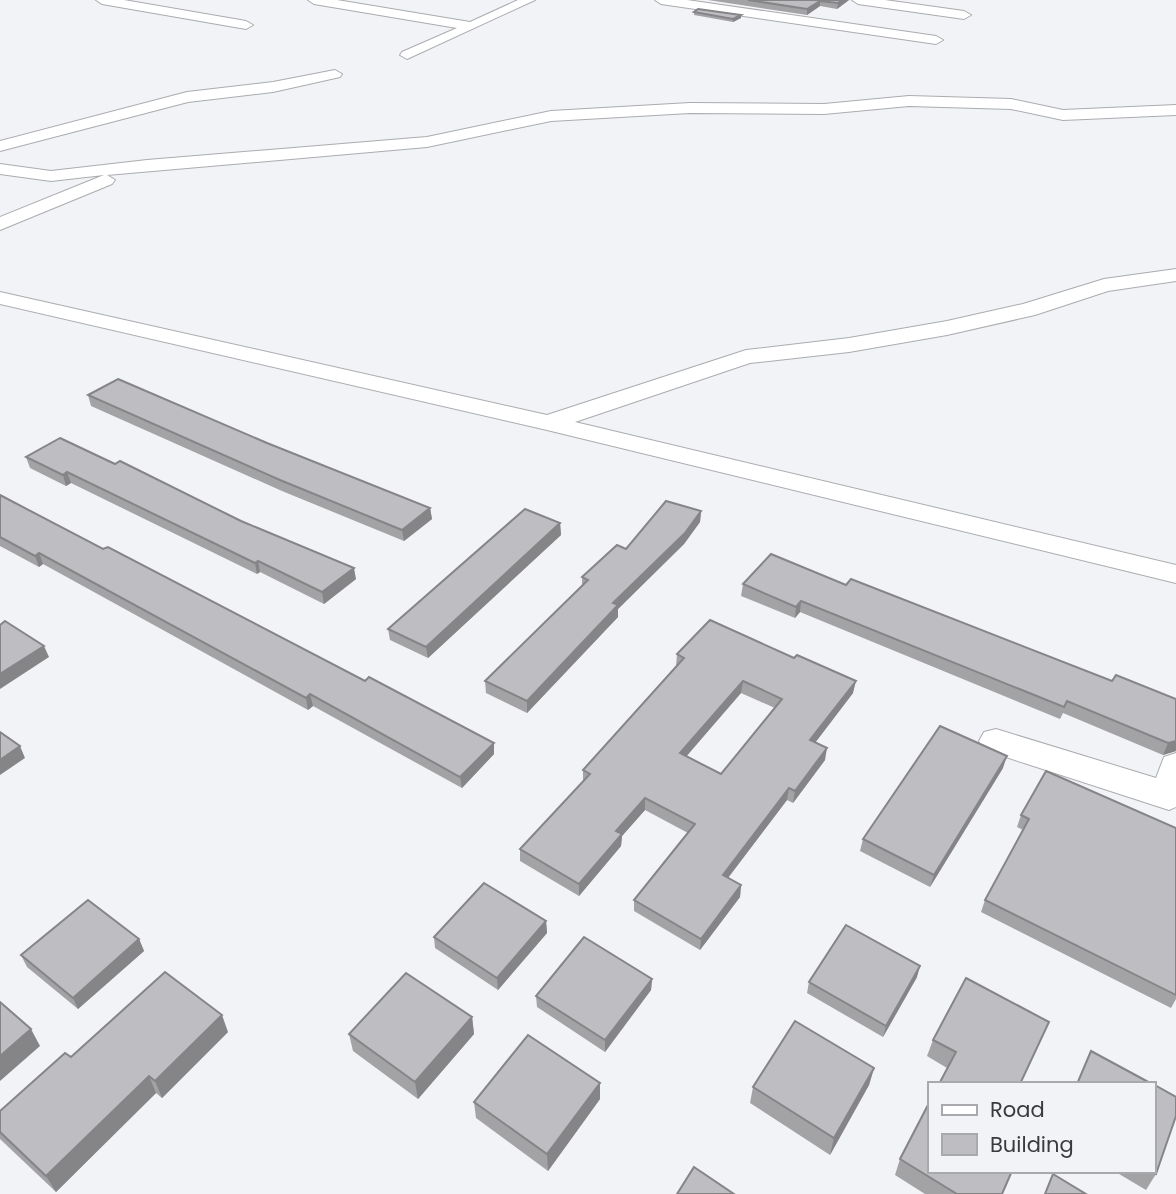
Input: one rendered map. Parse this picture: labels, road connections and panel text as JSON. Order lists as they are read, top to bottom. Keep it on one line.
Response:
{"legend":["Road","Building"]}
